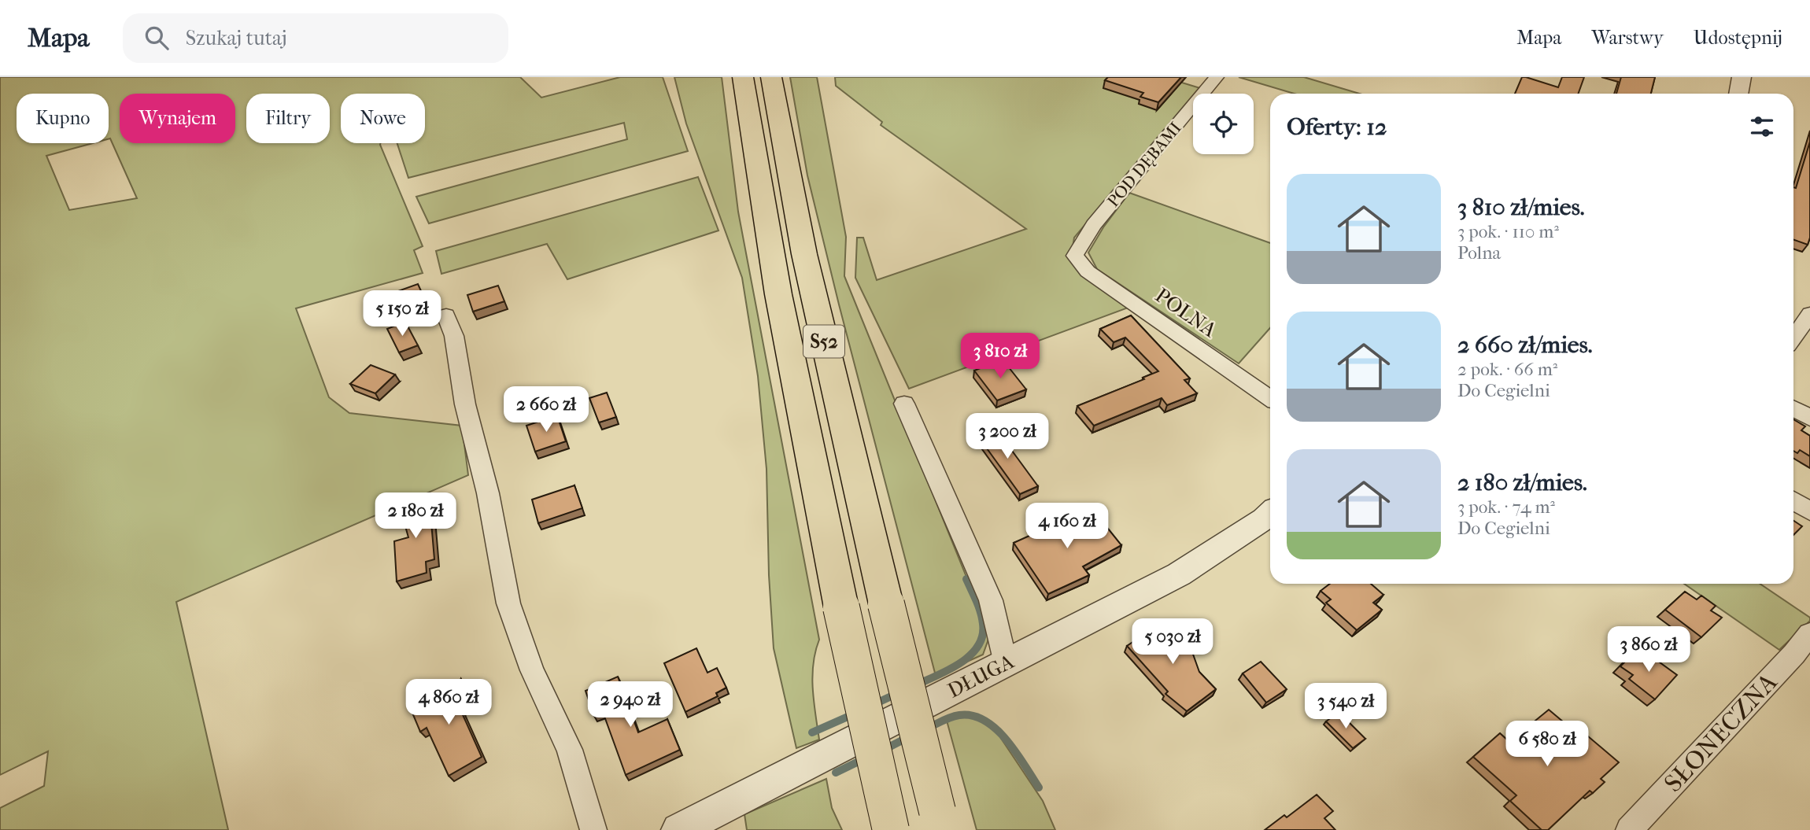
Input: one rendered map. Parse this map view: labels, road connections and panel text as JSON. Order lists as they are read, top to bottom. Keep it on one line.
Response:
{"streets":{"highway":["S52"],"street":["POD DĘBAMI","POLNA","DŁUGA","SŁONECZNA"]},"crossings":[["POD DĘBAMI","POLNA"]],"page":{"header":"Mapa","search":"Szukaj tutaj","nav":["Mapa","Warstwy","Udostępnij"],"chip":["Kupno","Wynajem","Filtry","Nowe"],"heading":"Oferty: 12","list":[{"name":"3 810 zł/mies.","note":"3 pok. · 110 m² · Polna"},{"name":"2 660 zł/mies.","note":"2 pok. · 66 m² · Do Cegielni"},{"name":"2 180 zł/mies.","note":"3 pok. · 74 m² · Do Cegielni"}],"price":["5 150 zł","3 810 zł","2 660 zł","3 200 zł","2 180 zł","4 160 zł","5 030 zł","3 860 zł","4 860 zł","2 940 zł","3 540 zł","6 580 zł"]}}
